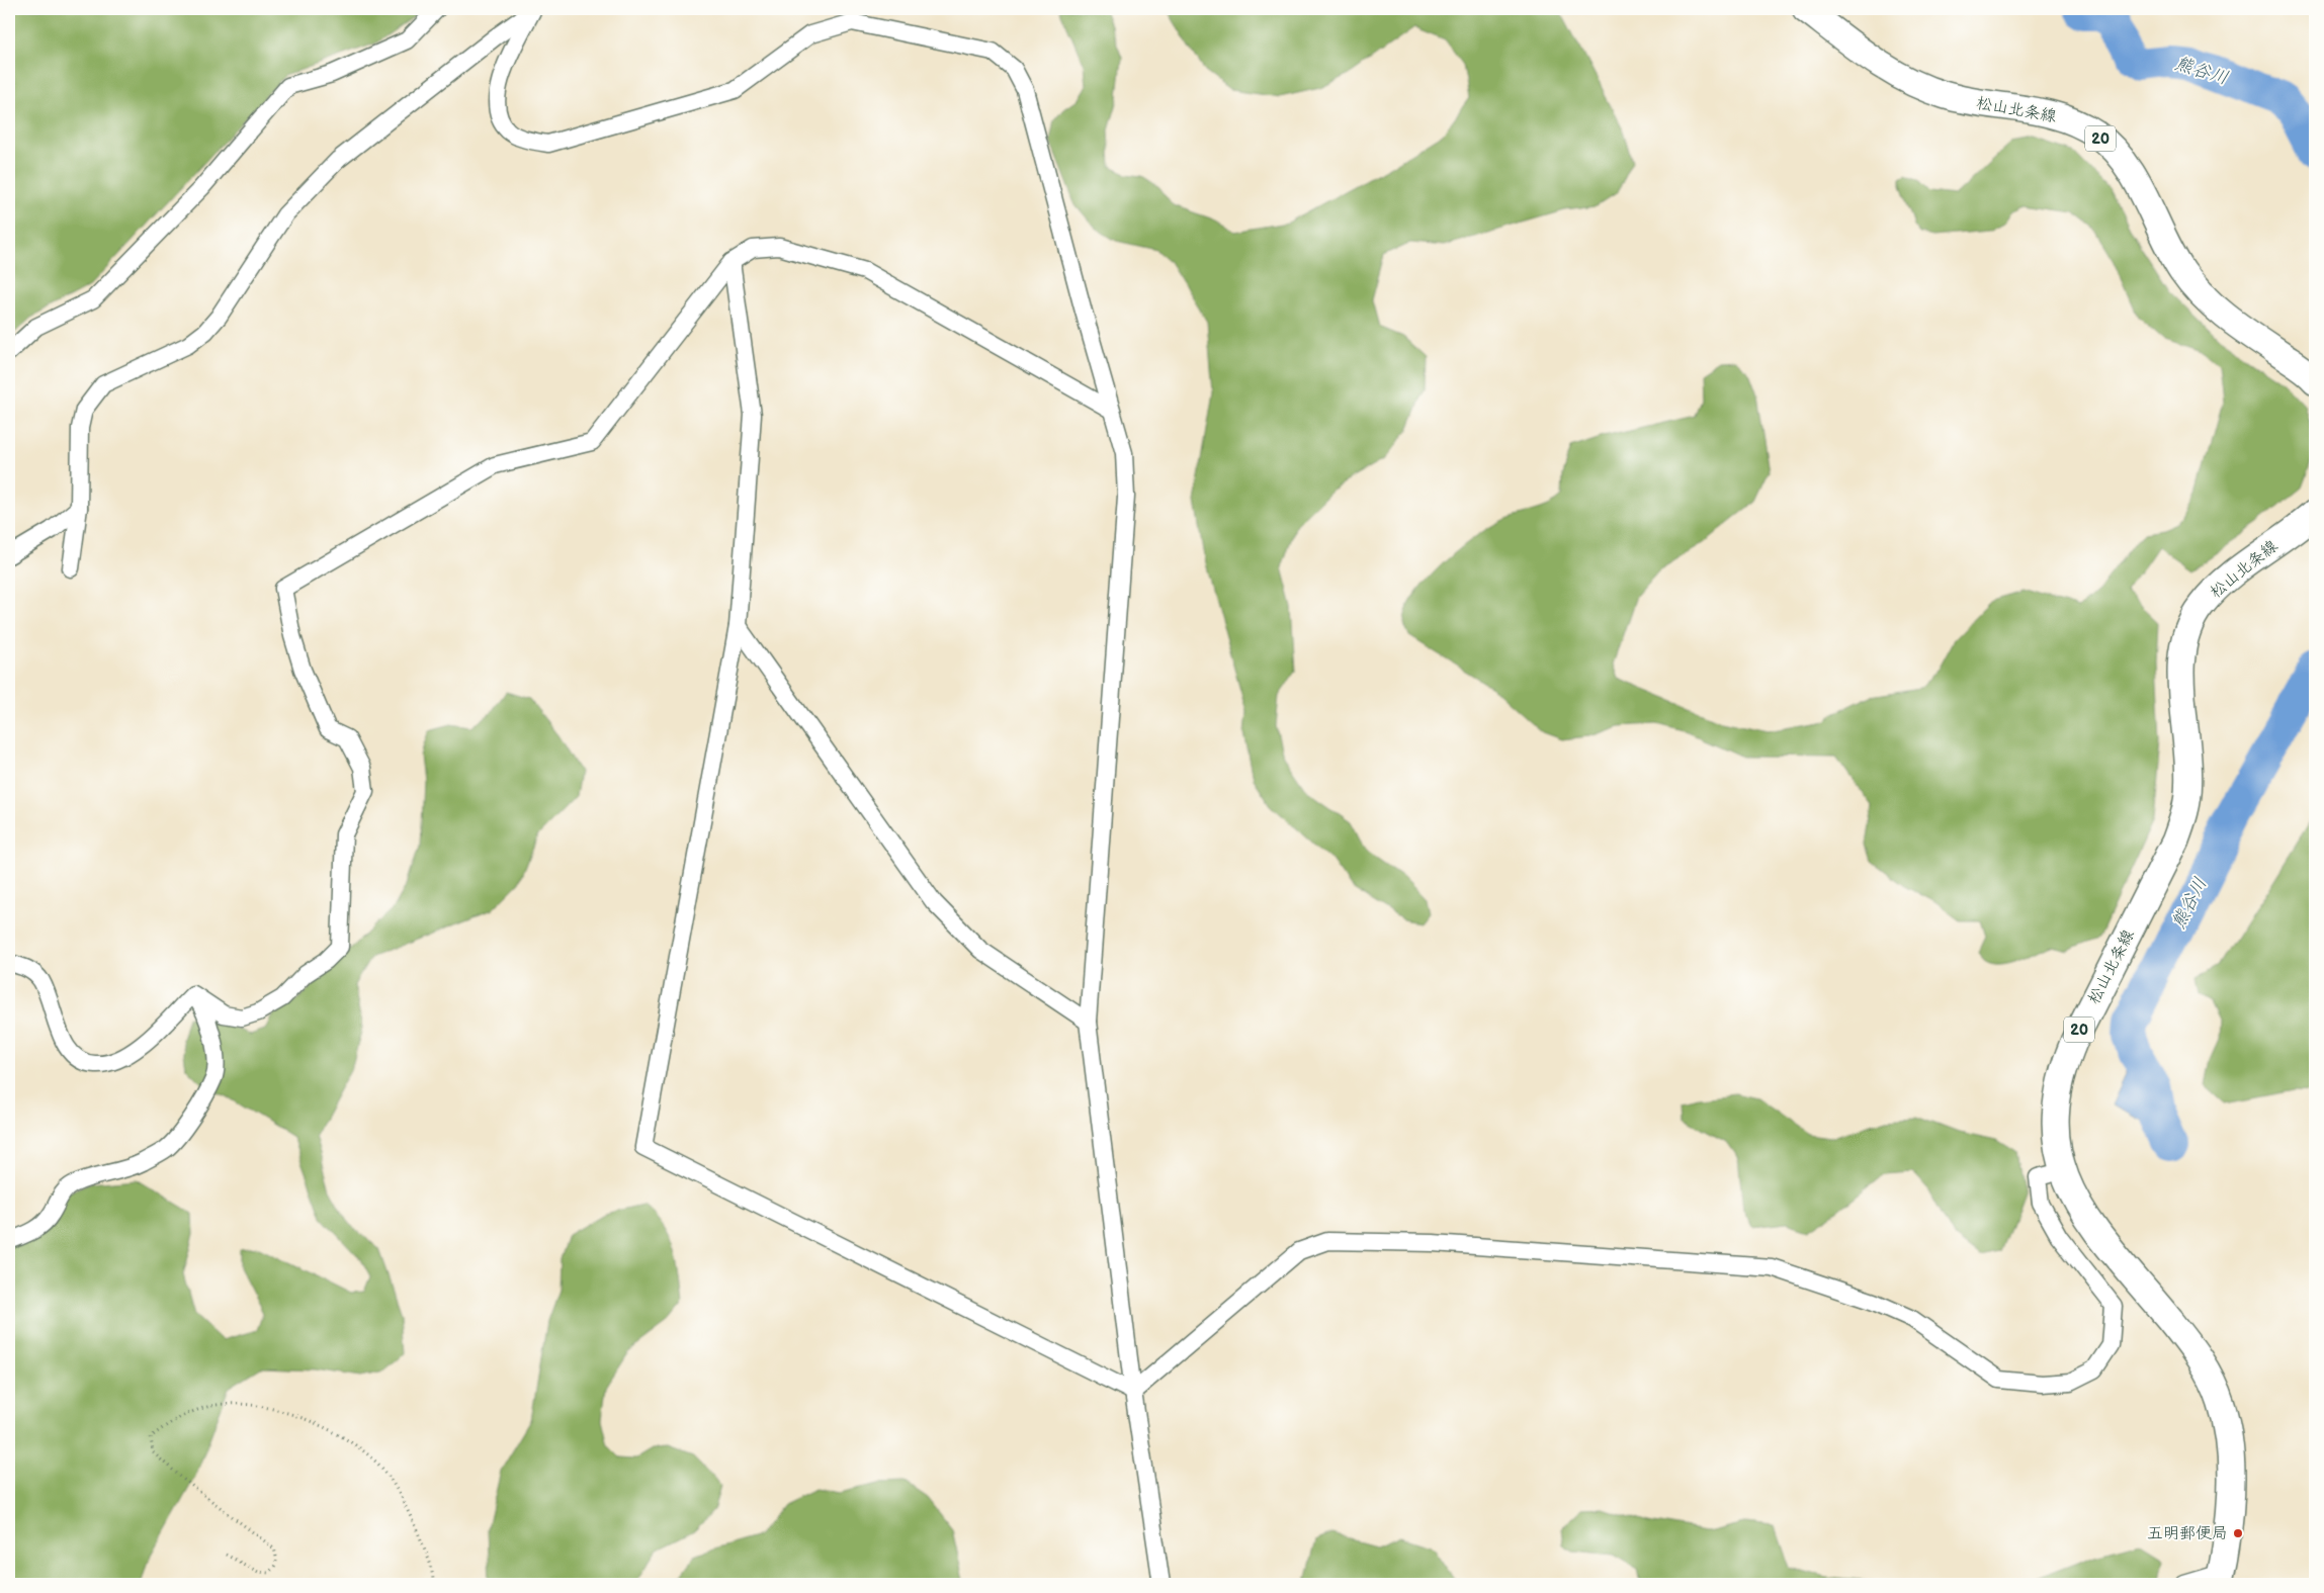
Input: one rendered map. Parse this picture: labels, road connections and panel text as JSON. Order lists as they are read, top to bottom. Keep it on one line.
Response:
{"streets":{"main road":["松山北条線","20"]},"water":["熊谷川"],"places":["五明郵便局"]}
